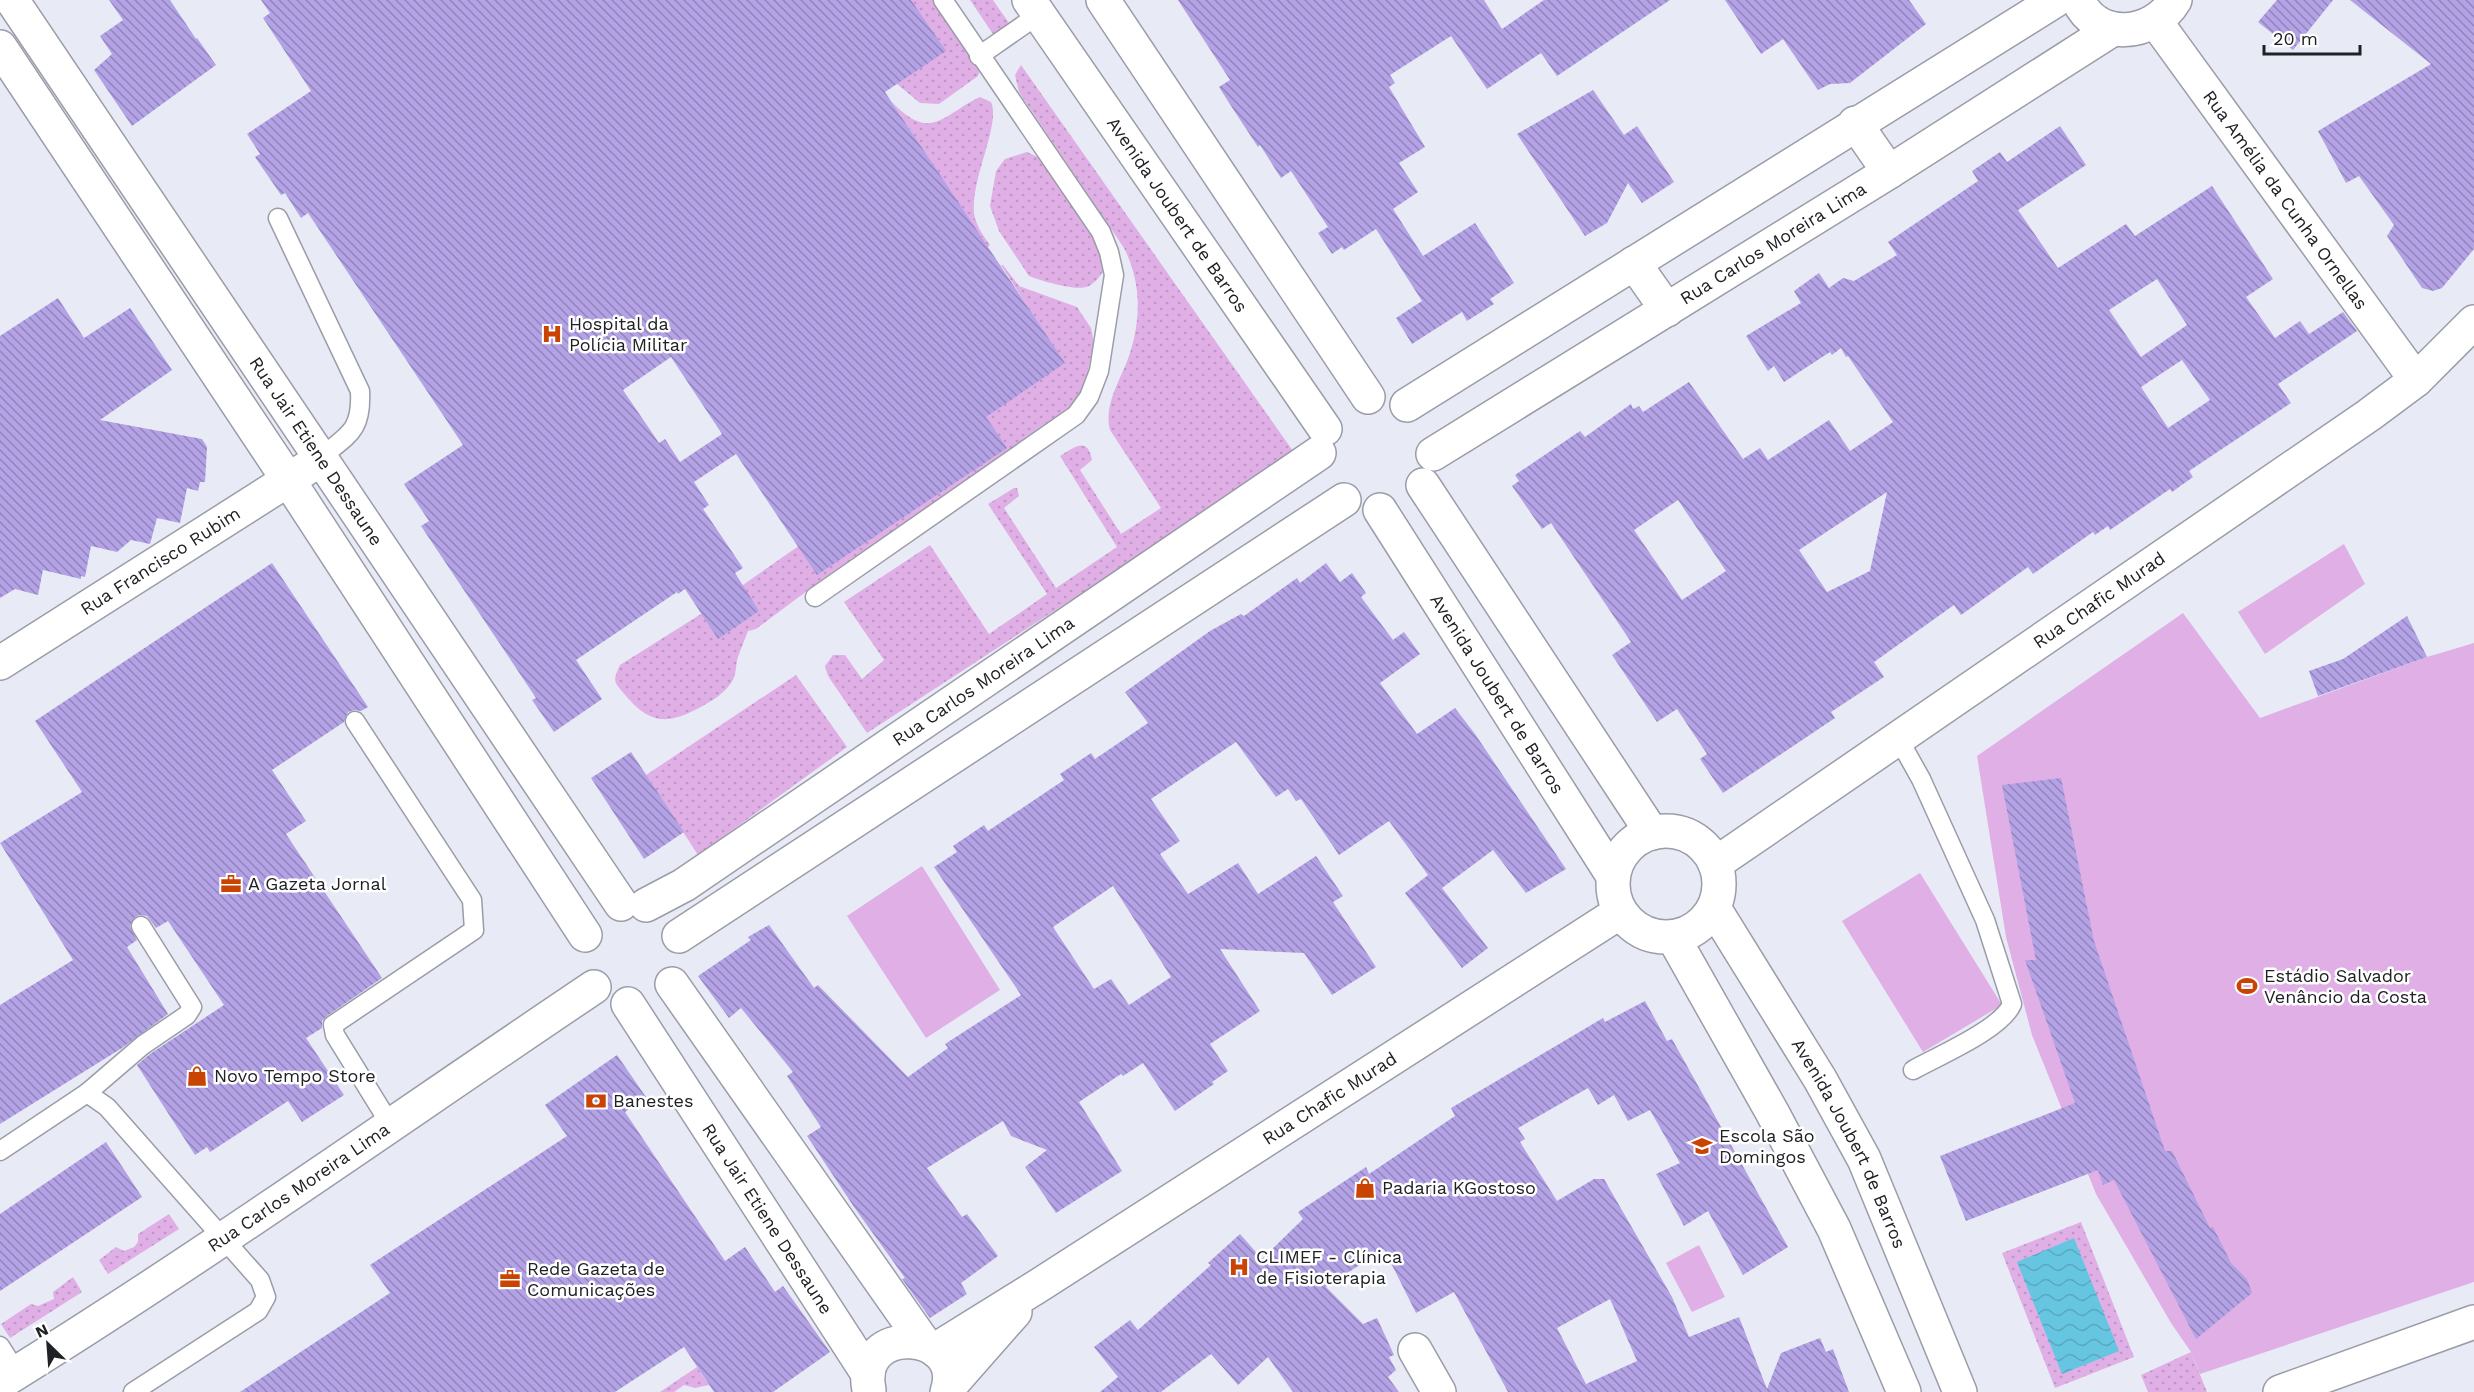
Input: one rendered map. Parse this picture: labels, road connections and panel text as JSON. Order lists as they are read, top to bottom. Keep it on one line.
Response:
{"streets":{"street":["Rua Amélia da Cunha Ornellas","Avenida Joubert de Barros","Rua Carlos Moreira Lima","Rua Jair Etiene Dessaune","Rua Francisco Rubim","Rua Chafic Murad"]},"crossings":[["Rua Amélia da Cunha Ornellas","Rua Chafic Murad"],["Avenida Joubert de Barros","Rua Carlos Moreira Lima"],["Avenida Joubert de Barros","Rua Chafic Murad"],["Rua Carlos Moreira Lima","Rua Jair Etiene Dessaune"],["Rua Jair Etiene Dessaune","Rua Francisco Rubim"]],"places":{"hospital":["Hospital da Polícia Militar","CLIMEF - Clínica de Fisioterapia"],"office":["A Gazeta Jornal","Rede Gazeta de Comunicações"],"sports":["Estádio Salvador Venâncio da Costa"],"shop":["Novo Tempo Store","Padaria KGostoso"],"bank":["Banestes"],"school or university":["Escola São Domingos"]},"scale_bar":"20 m","north":"top left"}
